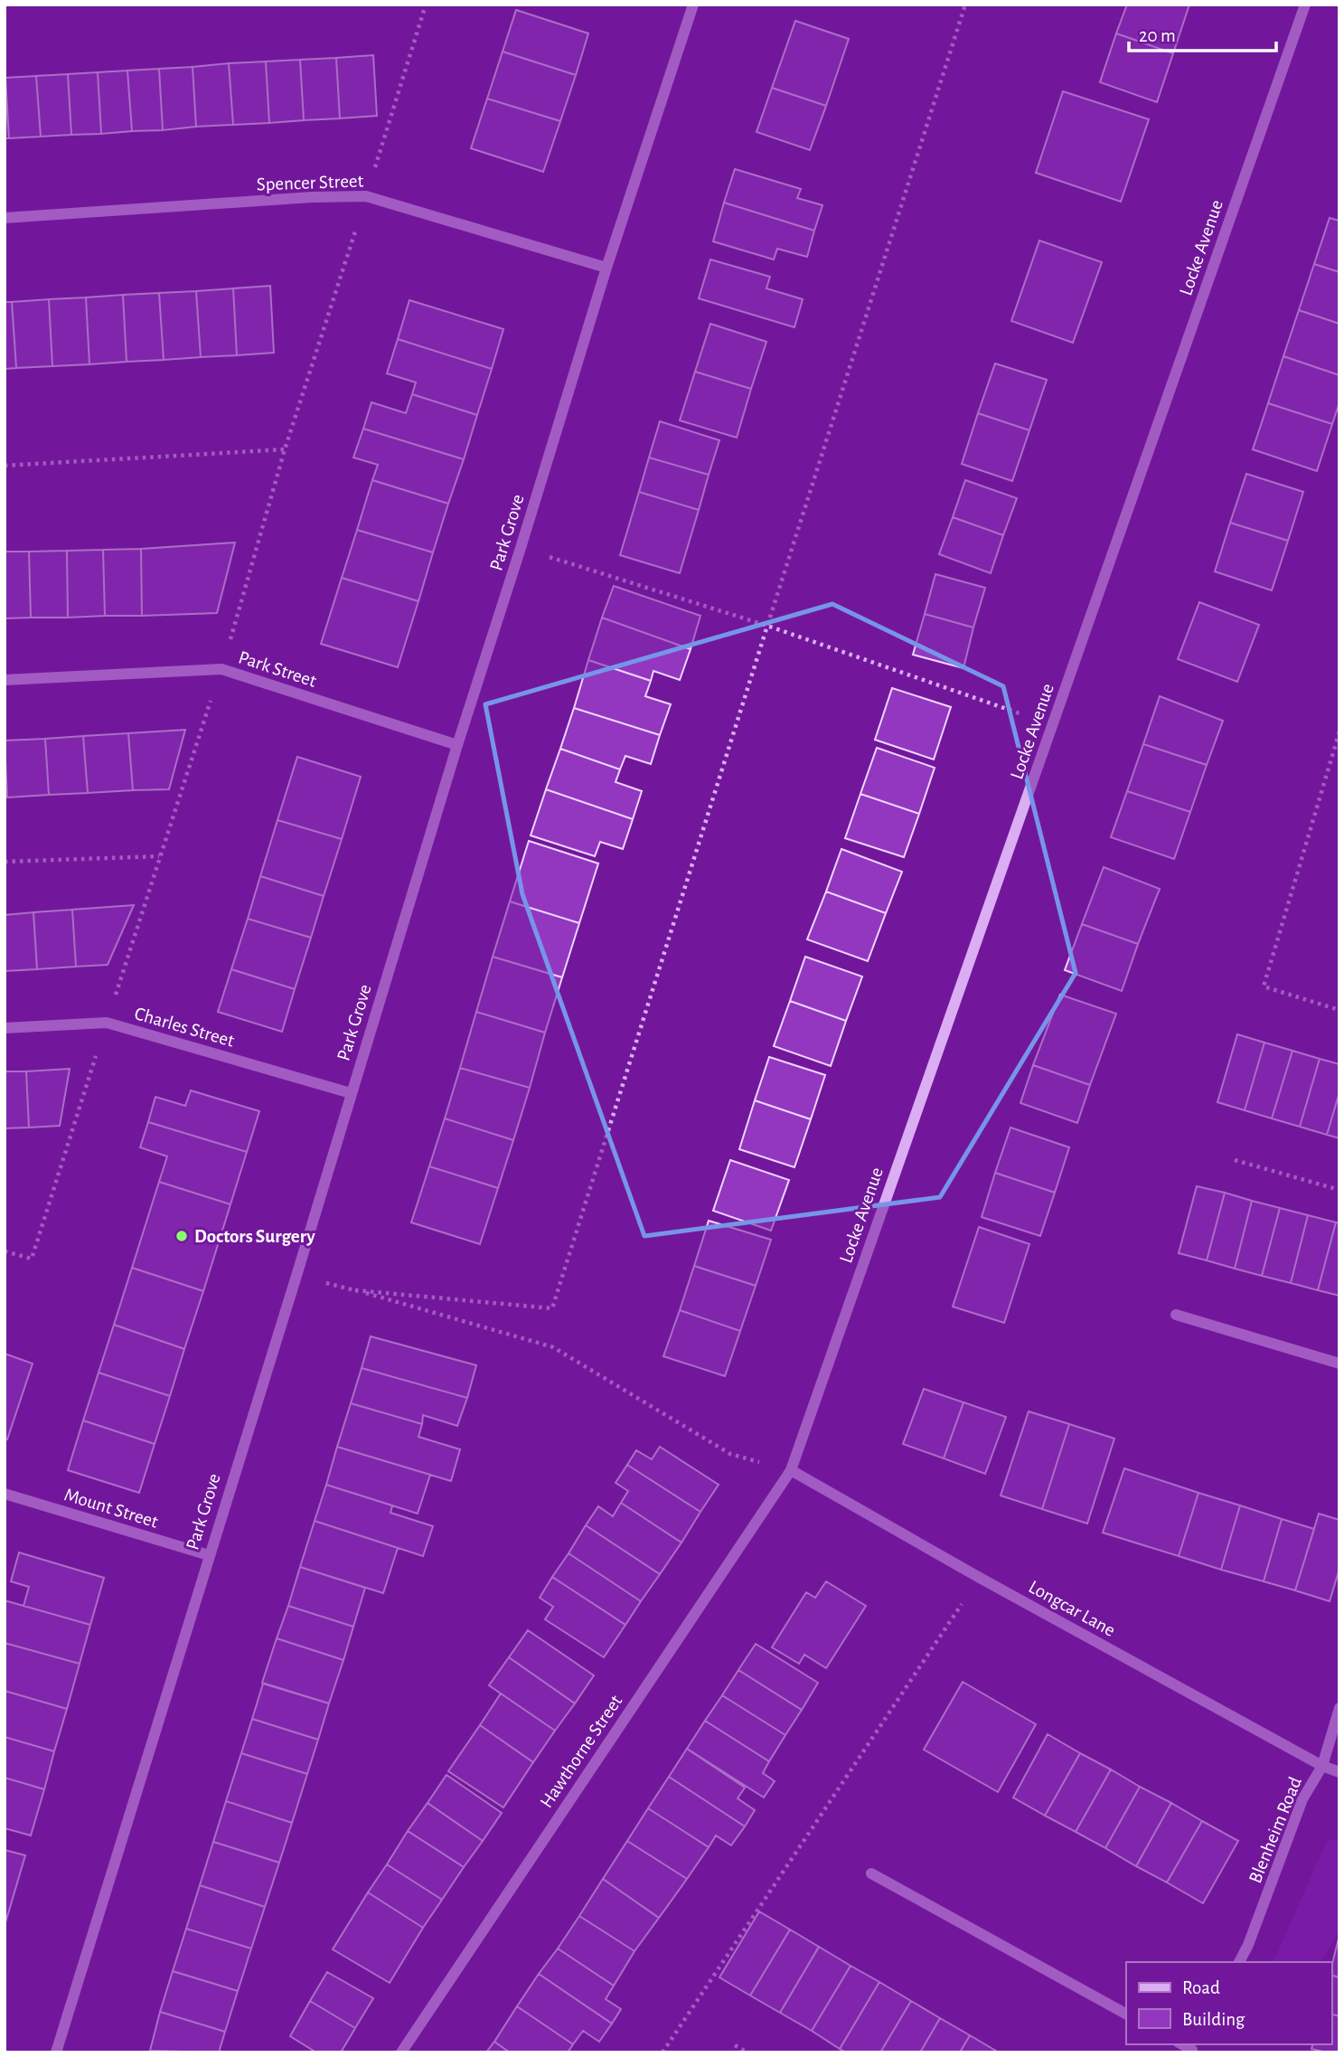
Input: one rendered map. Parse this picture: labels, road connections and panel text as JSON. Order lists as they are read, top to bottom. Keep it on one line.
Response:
{"streets":{"street":["Spencer Street","Locke Avenue","Park Grove","Park Street","Charles Street","Mount Street","Longcar Lane","Hawthorne Street","Blenheim Road"]},"crossings":[["Spencer Street","Park Grove"],["Locke Avenue","Longcar Lane"],["Locke Avenue","Hawthorne Street"],["Park Grove","Park Street"],["Park Grove","Charles Street"],["Park Grove","Mount Street"],["Longcar Lane","Hawthorne Street"],["Longcar Lane","Blenheim Road"]],"places":["Doctors Surgery"],"legend":["Road","Building"],"scale_bar":"20 m"}
